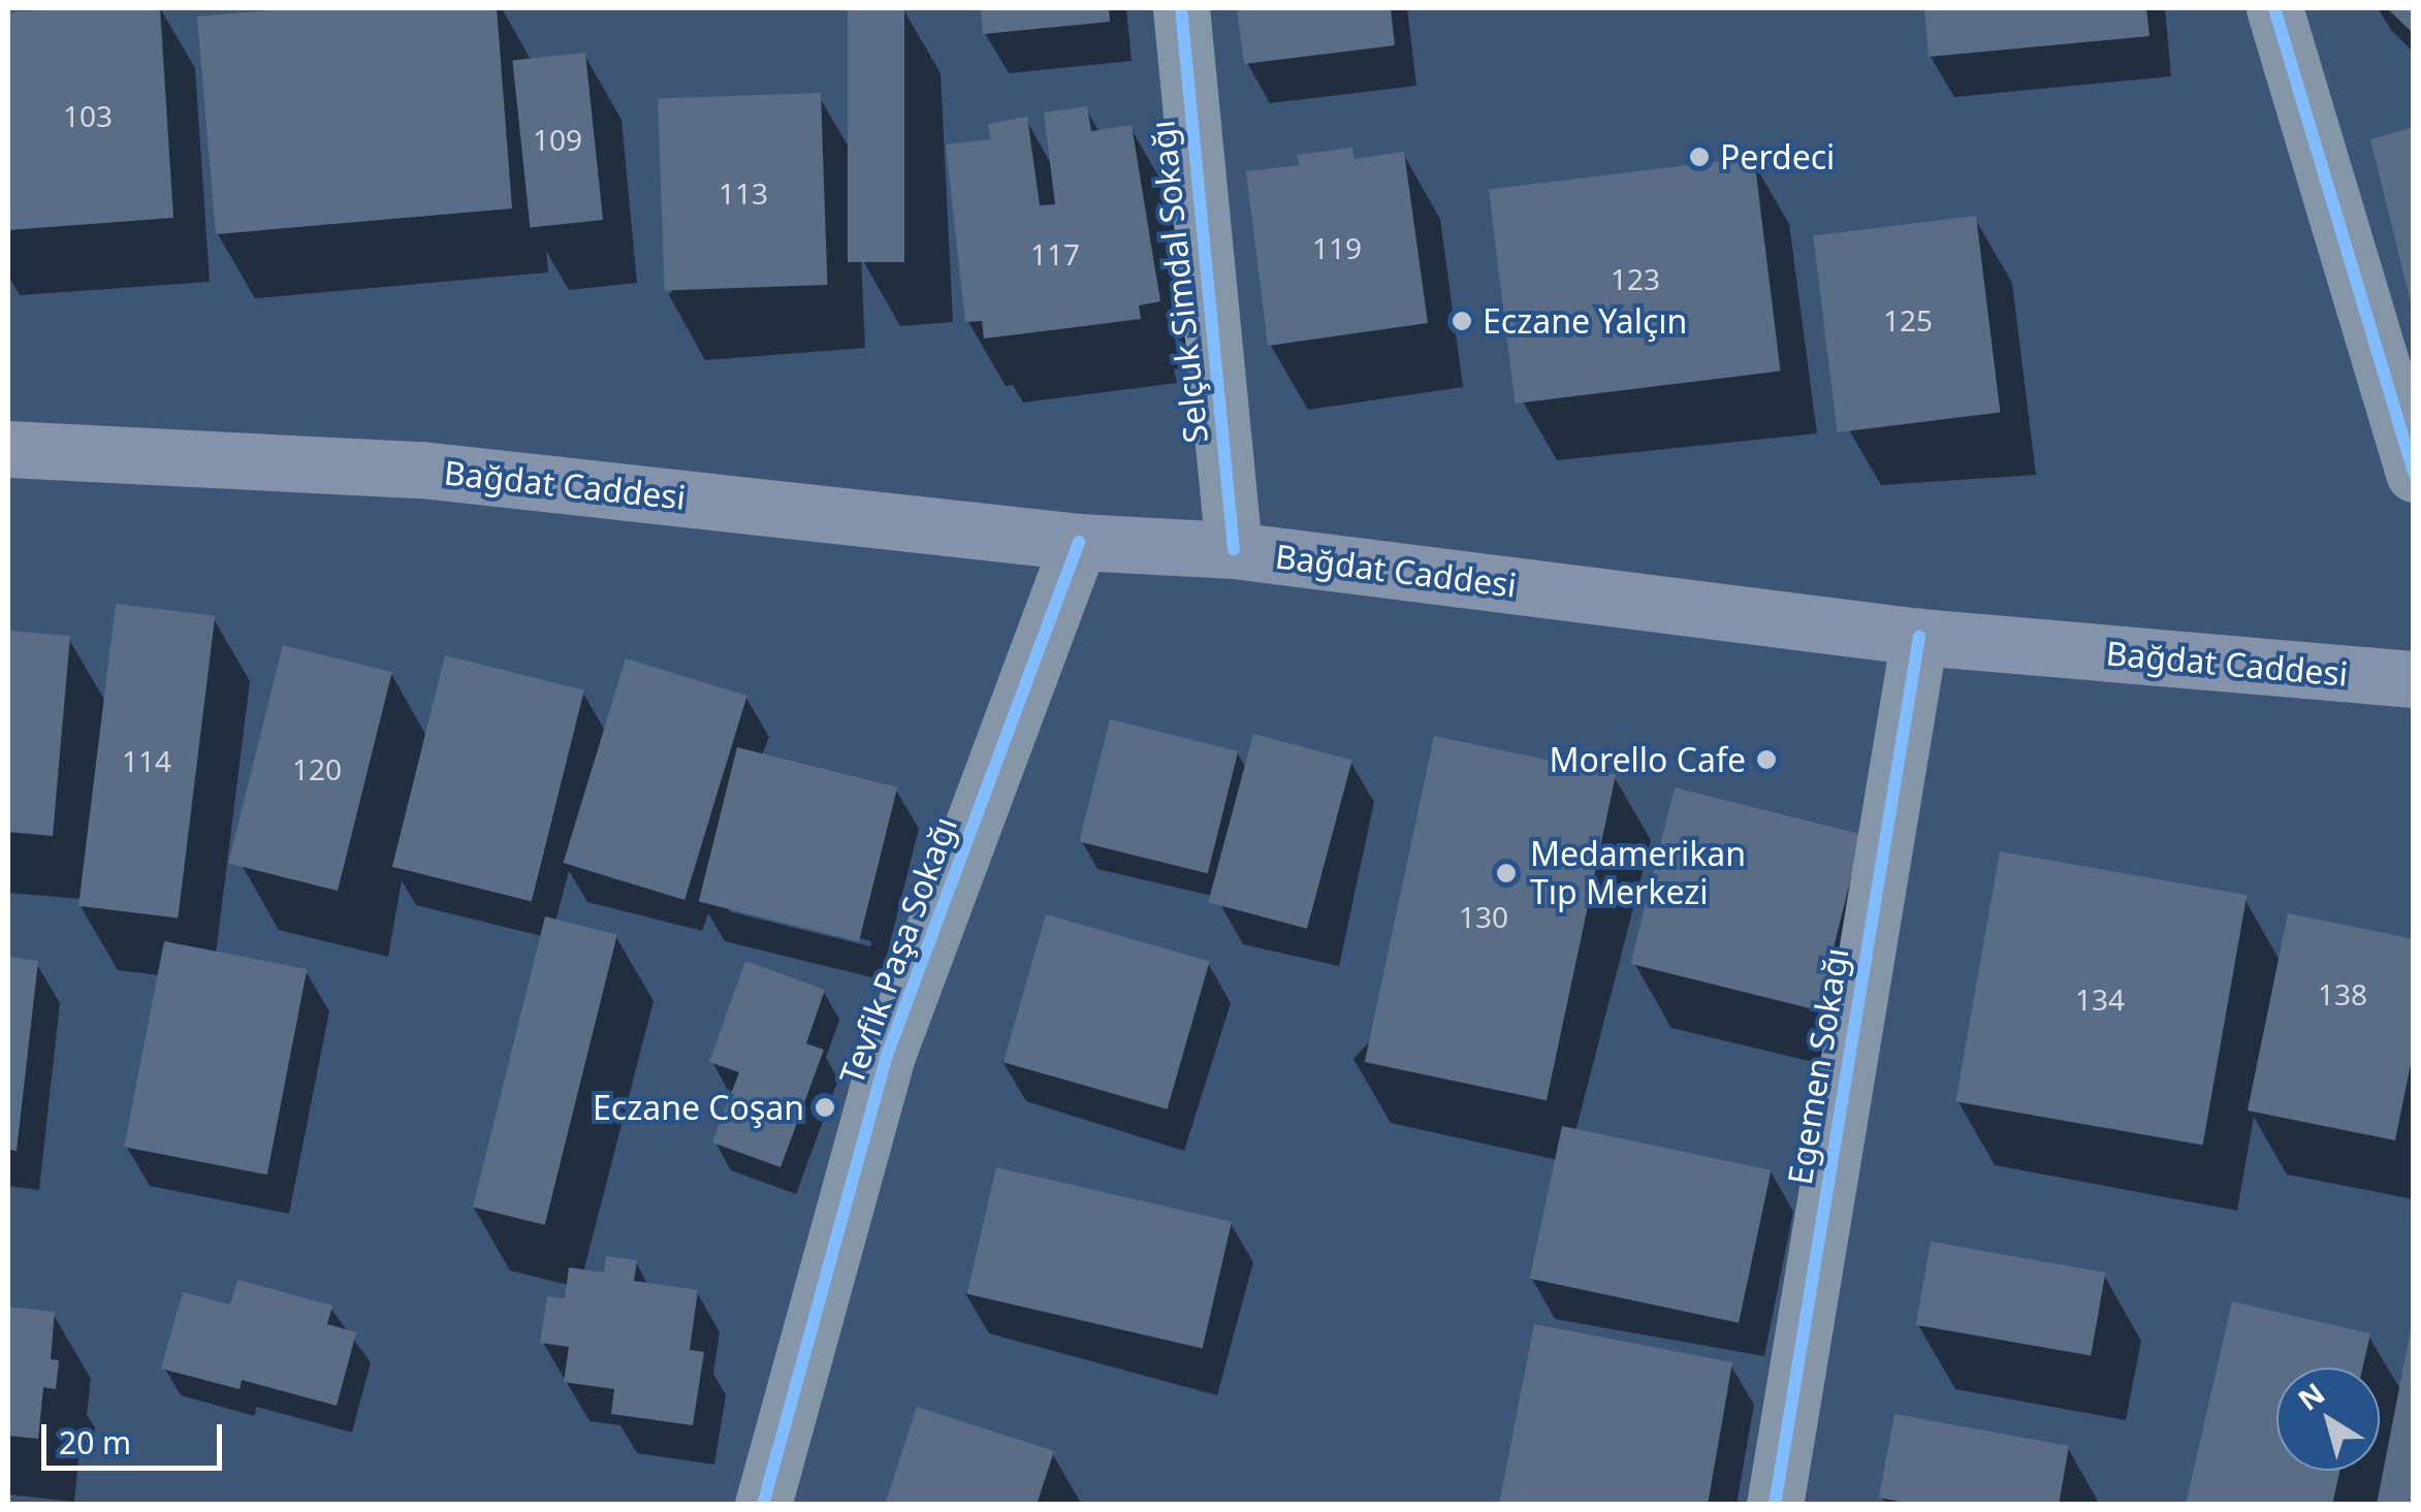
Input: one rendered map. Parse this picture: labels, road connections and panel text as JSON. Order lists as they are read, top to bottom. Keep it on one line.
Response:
{"streets":{"main road":["Bağdat Caddesi"],"street":["Selçuk Simdal Sokağı","Tevfik Paşa Sokağı","Egemen Sokağı"]},"crossings":[["Selçuk Simdal Sokağı","Bağdat Caddesi"],["Bağdat Caddesi","Tevfik Paşa Sokağı"],["Bağdat Caddesi","Egemen Sokağı"]],"places":["Perdeci","Eczane Yalçın","Morello Cafe","Medamerikan Tıp Merkezi","Eczane Coşan"],"house_numbers":["103","109","113","119","117","123","125","114","120","130","138","134"],"scale_bar":"20 m","north":"top left"}
